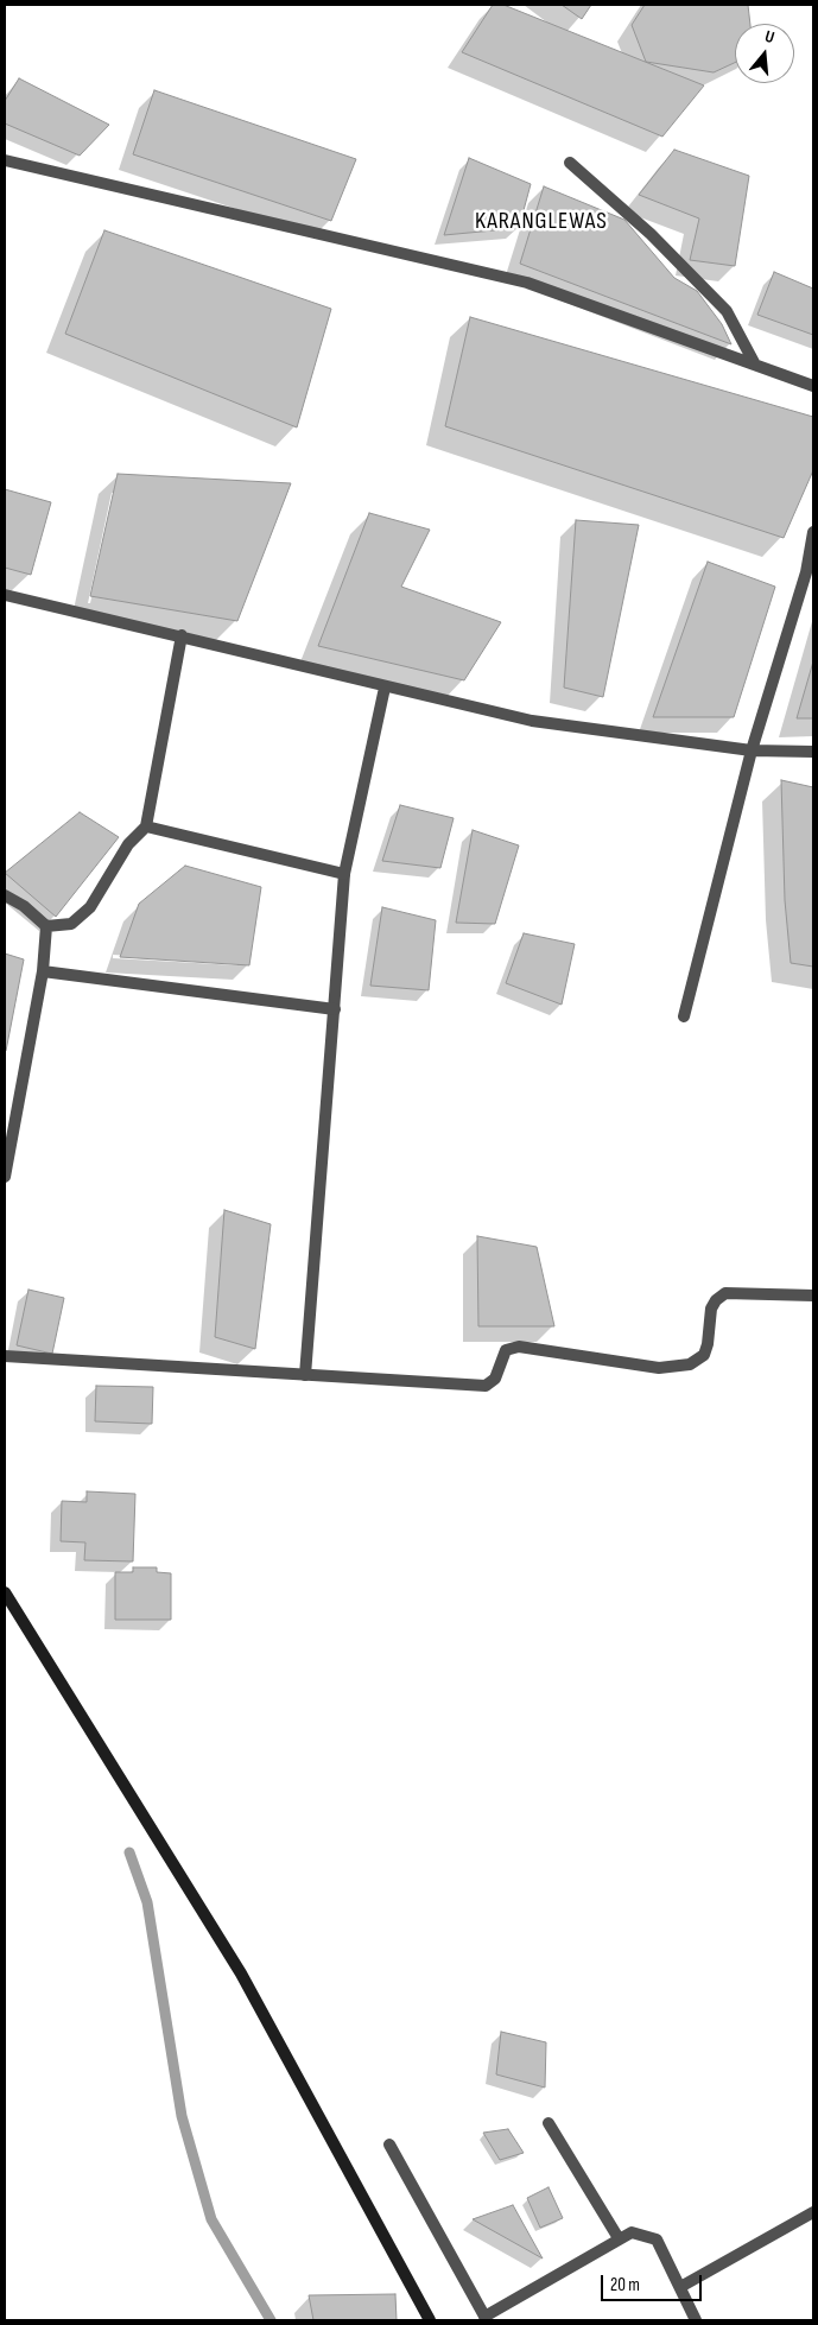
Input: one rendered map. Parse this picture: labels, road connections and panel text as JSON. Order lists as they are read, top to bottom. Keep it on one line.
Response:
{"districts":["KARANGLEWAS"],"scale_bar":"20 m","north":"top"}
